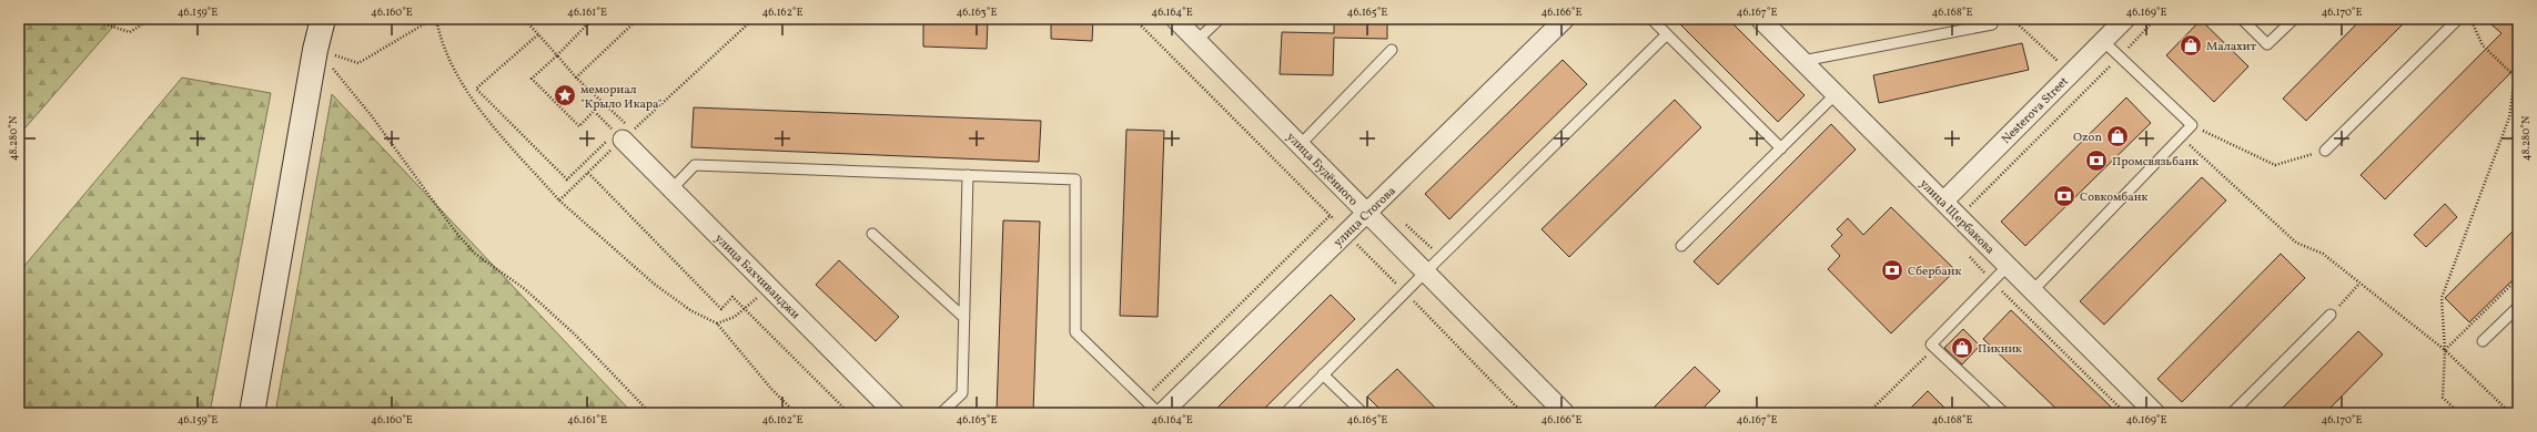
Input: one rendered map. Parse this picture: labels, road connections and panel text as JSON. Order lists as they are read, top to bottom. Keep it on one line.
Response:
{"streets":{"street":["Nesterova Street","улица Будённого","улица Стогова","улица Щербакова","улица Бахчиванджи"]},"crossings":[["Nesterova Street","улица Щербакова"],["улица Будённого","улица Стогова"]],"places":{"shop":["Малахит","Ozon","Пикник"],"place":["мемориал \"Крыло Икара\""],"bank":["Промсвязьбанк","Совкомбанк","Сбербанк"]},"coordinates":["46.159°E","46.160°E","46.161°E","46.162°E","46.163°E","46.164°E","46.165°E","46.166°E","46.167°E","46.168°E","46.169°E","46.170°E","48.280°N"]}
